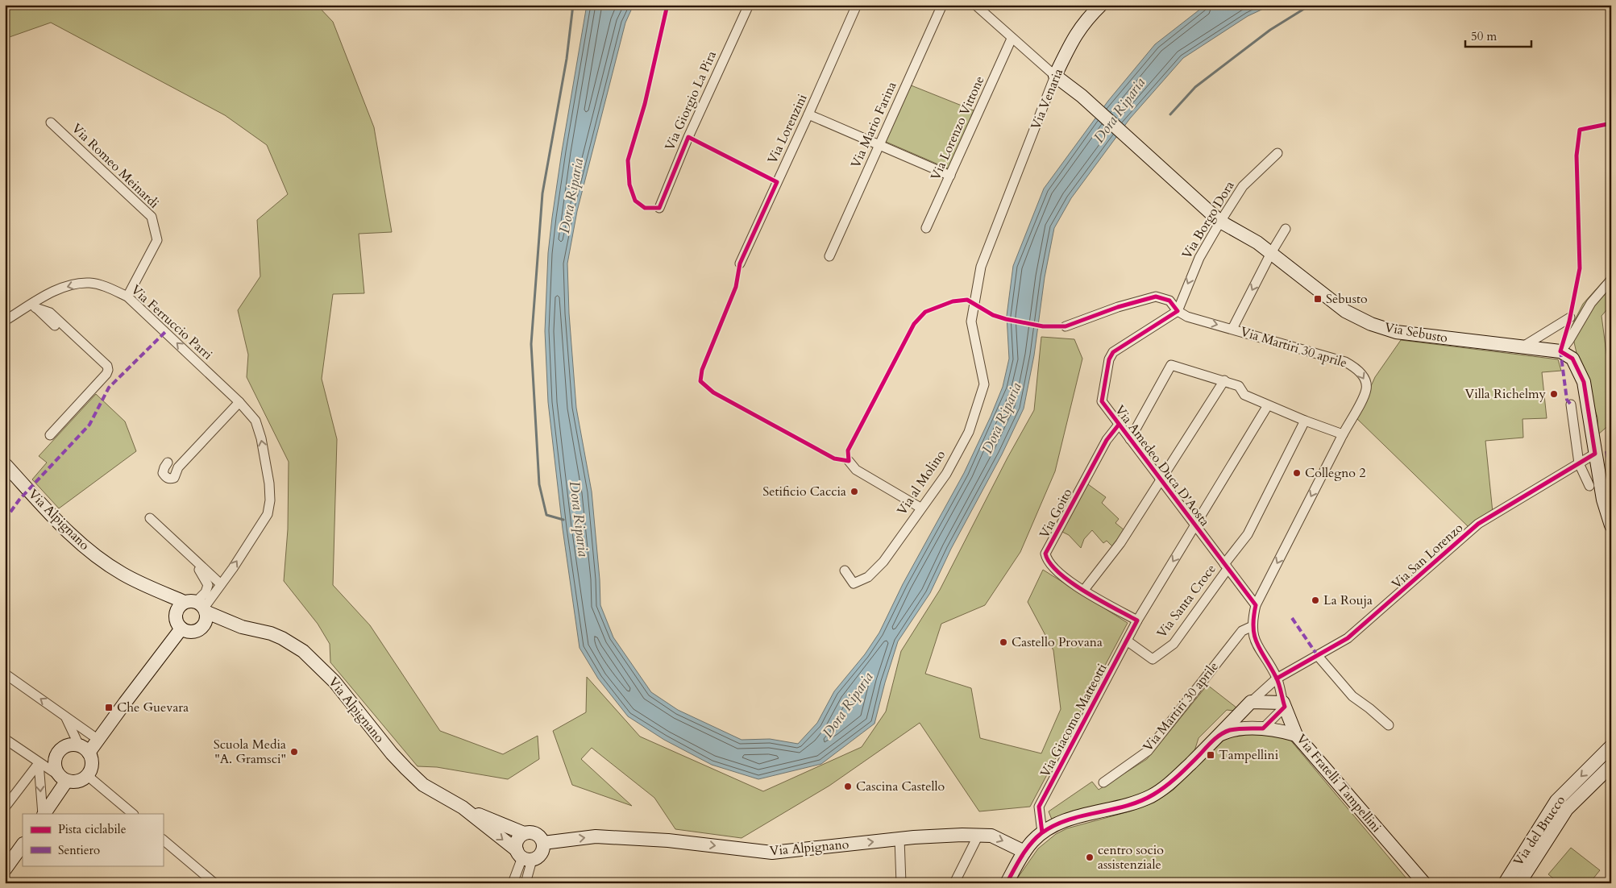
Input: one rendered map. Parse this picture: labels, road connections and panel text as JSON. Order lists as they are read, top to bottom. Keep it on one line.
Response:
{"streets":{"street":["Via Venaria","Via Giorgio La Pira","Via Mario Farina","Via Lorenzo Vittone","Via Lorenzini","Via Romeo Meinardi","Via Borgo Dora","Via Ferruccio Parri","Via Sebusto","Via Martiri 30 aprile","Via Amedeo Duca D'Aosta","Via al Molino","Via Goito","Via Alpignano","Via San Lorenzo","Via Santa Croce","Via Giacomo Matteotti","Via Fratelli Tampellini","Via del Brucco"]},"crossings":[["Via Venaria","Via Sebusto"],["Via Venaria","Via al Molino"],["Via Romeo Meinardi","Via Ferruccio Parri"],["Via Borgo Dora","Via Sebusto"],["Via Borgo Dora","Via Martiri 30 aprile"],["Via Borgo Dora","Via Amedeo Duca D'Aosta"],["Via Ferruccio Parri","Via Alpignano"],["Via Martiri 30 aprile","Via Amedeo Duca D'Aosta"],["Via Martiri 30 aprile","Via Fratelli Tampellini"],["Via Amedeo Duca D'Aosta","Via Goito"],["Via Amedeo Duca D'Aosta","Via Santa Croce"],["Via Amedeo Duca D'Aosta","Via Giacomo Matteotti"],["Via Amedeo Duca D'Aosta","Via Fratelli Tampellini"],["Via Goito","Via Giacomo Matteotti"],["Via San Lorenzo","Via Fratelli Tampellini"],["Via Santa Croce","Via Giacomo Matteotti"]],"one_way":["Via Alpignano"],"water":["Dora Riparia"],"places":{"transit":["Sebusto","Che Guevara","Tampellini"],"other":["Villa Richelmy","Collegno 2","Setificio Caccia","La Rouja","Castello Provana","Scuola Media \"A. Gramsci\"","Cascina Castello","centro socio assistenziale"]},"legend":["Pista ciclabile","Sentiero"],"scale_bar":"50 m"}
